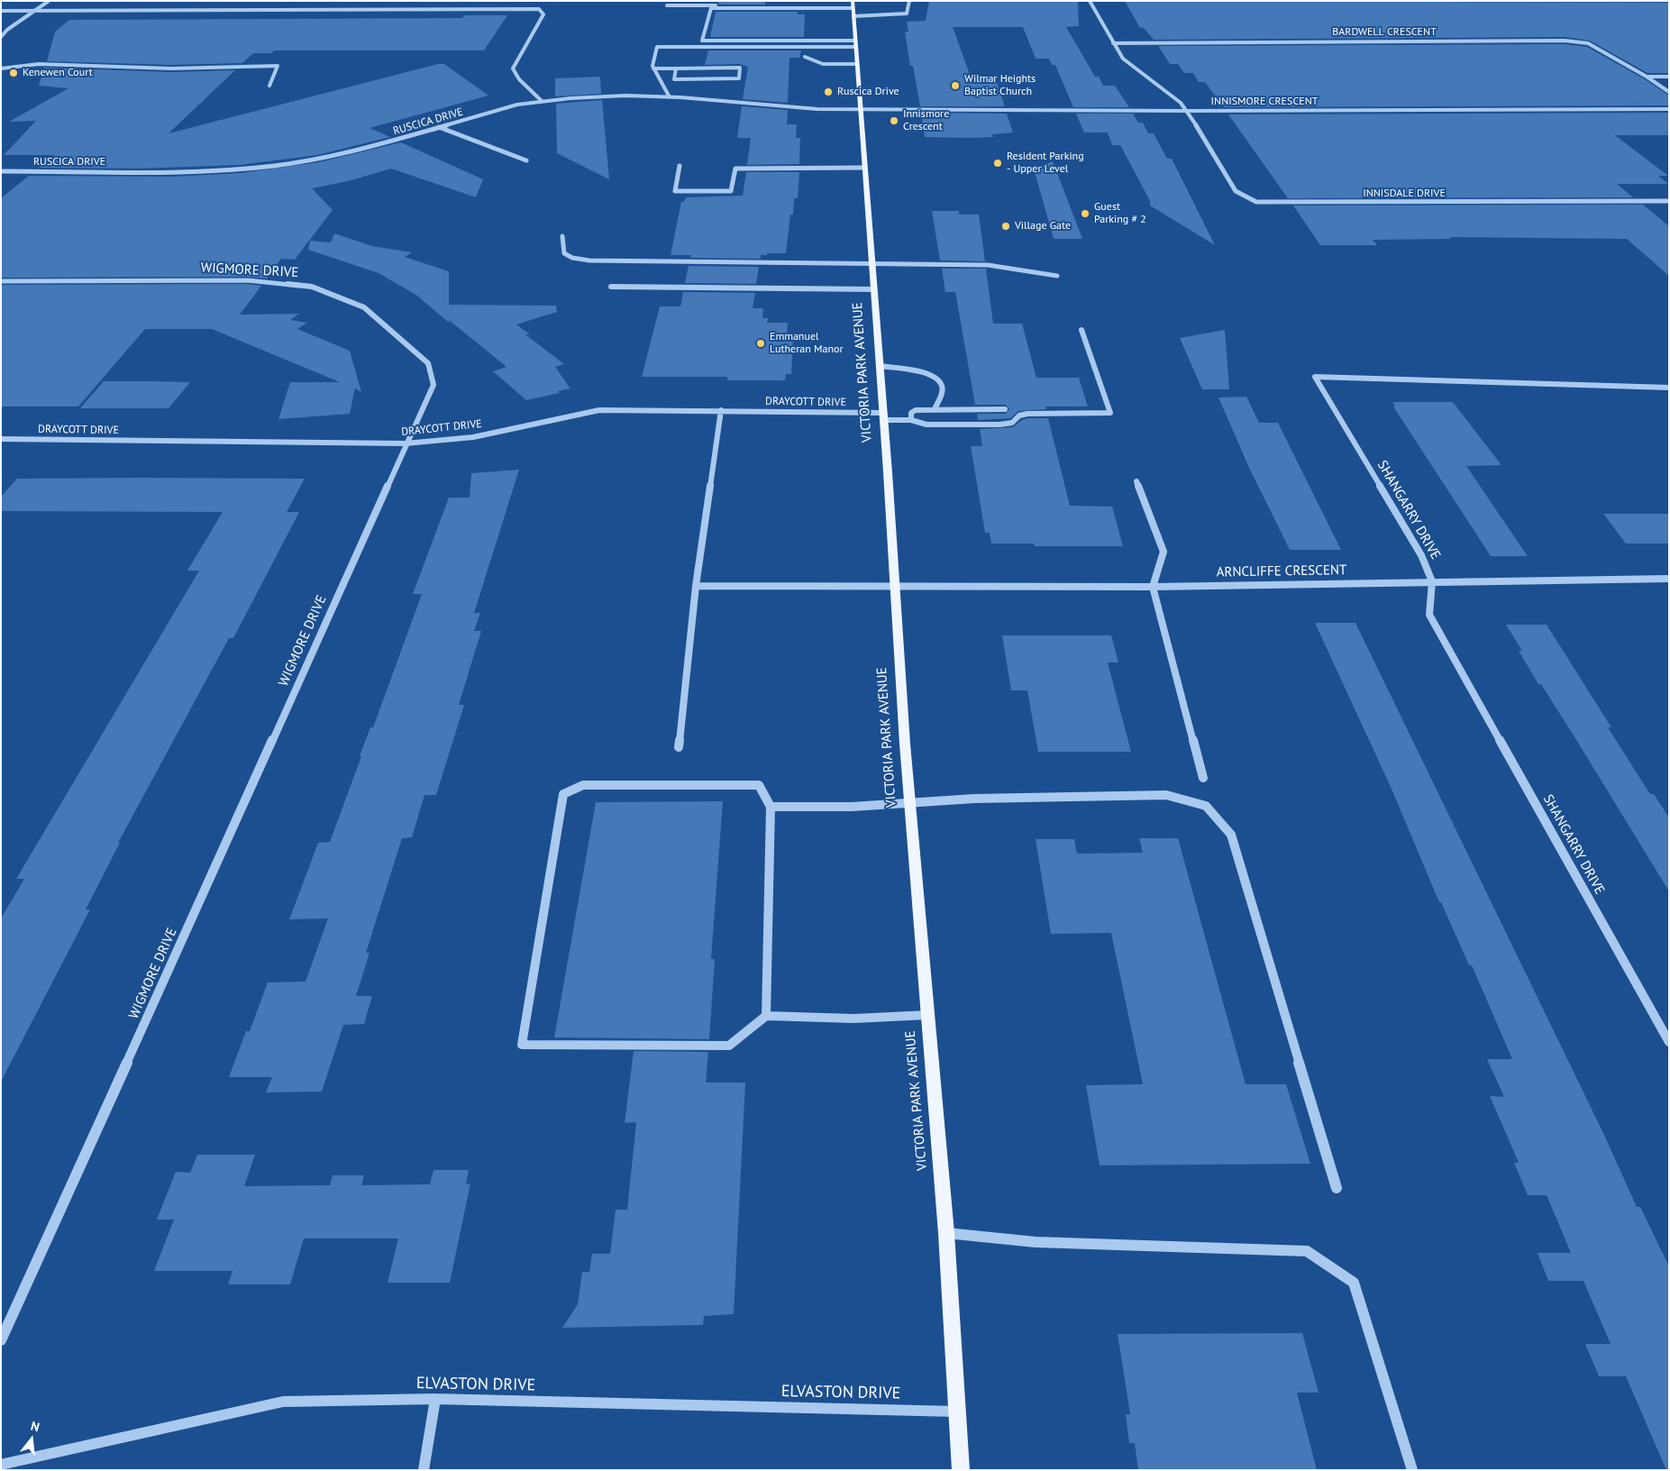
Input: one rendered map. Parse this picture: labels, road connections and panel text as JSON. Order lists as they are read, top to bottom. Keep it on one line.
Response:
{"streets":{"main road":["VICTORIA PARK AVENUE"],"street":["BARDWELL CRESCENT","INNISMORE CRESCENT","RUSCICA DRIVE","INNISDALE DRIVE","WIGMORE DRIVE","DRAYCOTT DRIVE","SHANGARRY DRIVE","ARNCLIFFE CRESCENT","ELVASTON DRIVE"]},"crossings":[["BARDWELL CRESCENT","INNISDALE DRIVE"],["INNISMORE CRESCENT","RUSCICA DRIVE"],["INNISMORE CRESCENT","INNISDALE DRIVE"],["INNISMORE CRESCENT","VICTORIA PARK AVENUE"],["RUSCICA DRIVE","VICTORIA PARK AVENUE"],["WIGMORE DRIVE","DRAYCOTT DRIVE"],["VICTORIA PARK AVENUE","DRAYCOTT DRIVE"],["VICTORIA PARK AVENUE","ARNCLIFFE CRESCENT"],["VICTORIA PARK AVENUE","ELVASTON DRIVE"],["SHANGARRY DRIVE","ARNCLIFFE CRESCENT"]],"places":["Kenewen Court","Wilmar Heights Baptist Church","Ruscica Drive","Innismore Crescent","Resident Parking - Upper Level","Guest Parking # 2","Village Gate","Emmanuel Lutheran Manor"],"north":"top"}
